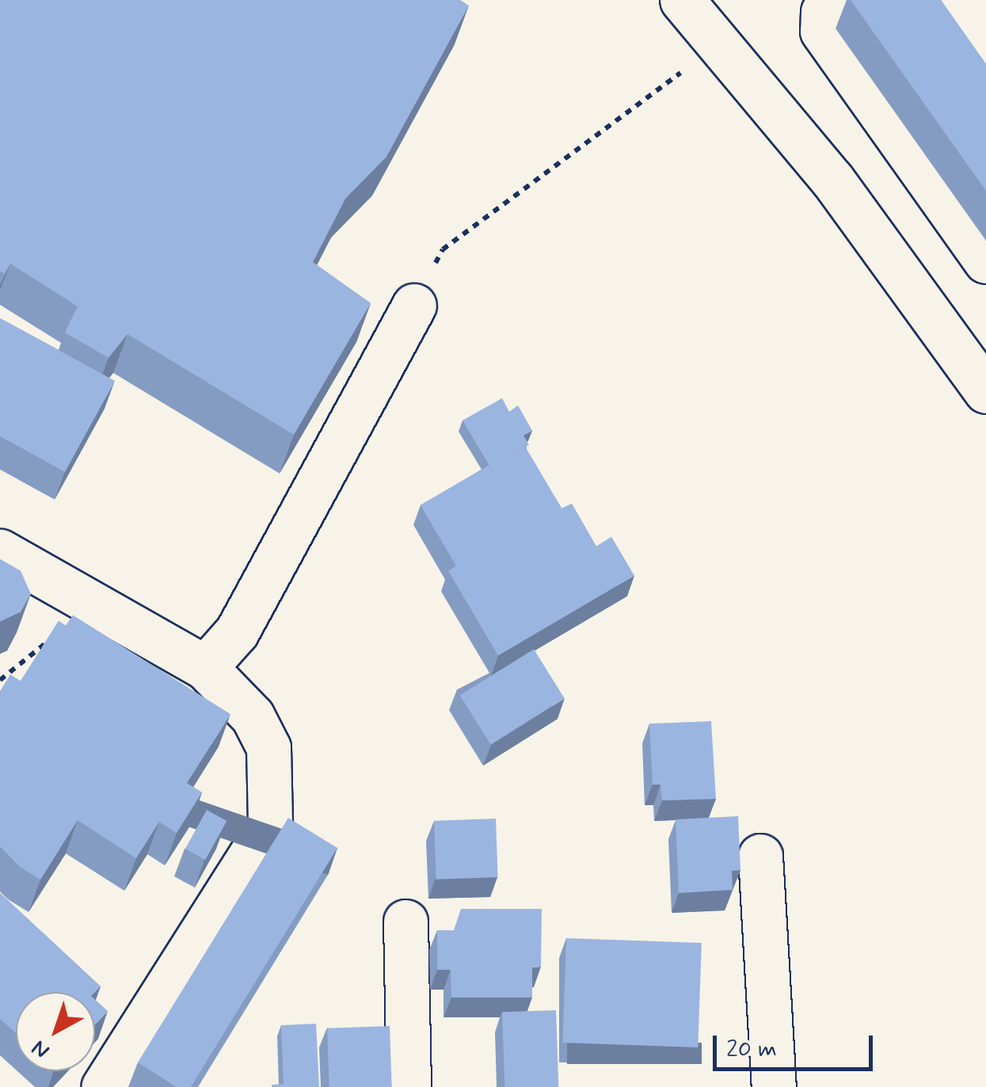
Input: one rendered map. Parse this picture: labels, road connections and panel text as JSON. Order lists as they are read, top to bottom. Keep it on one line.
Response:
{"scale_bar":"20 m","north":"bottom left"}
